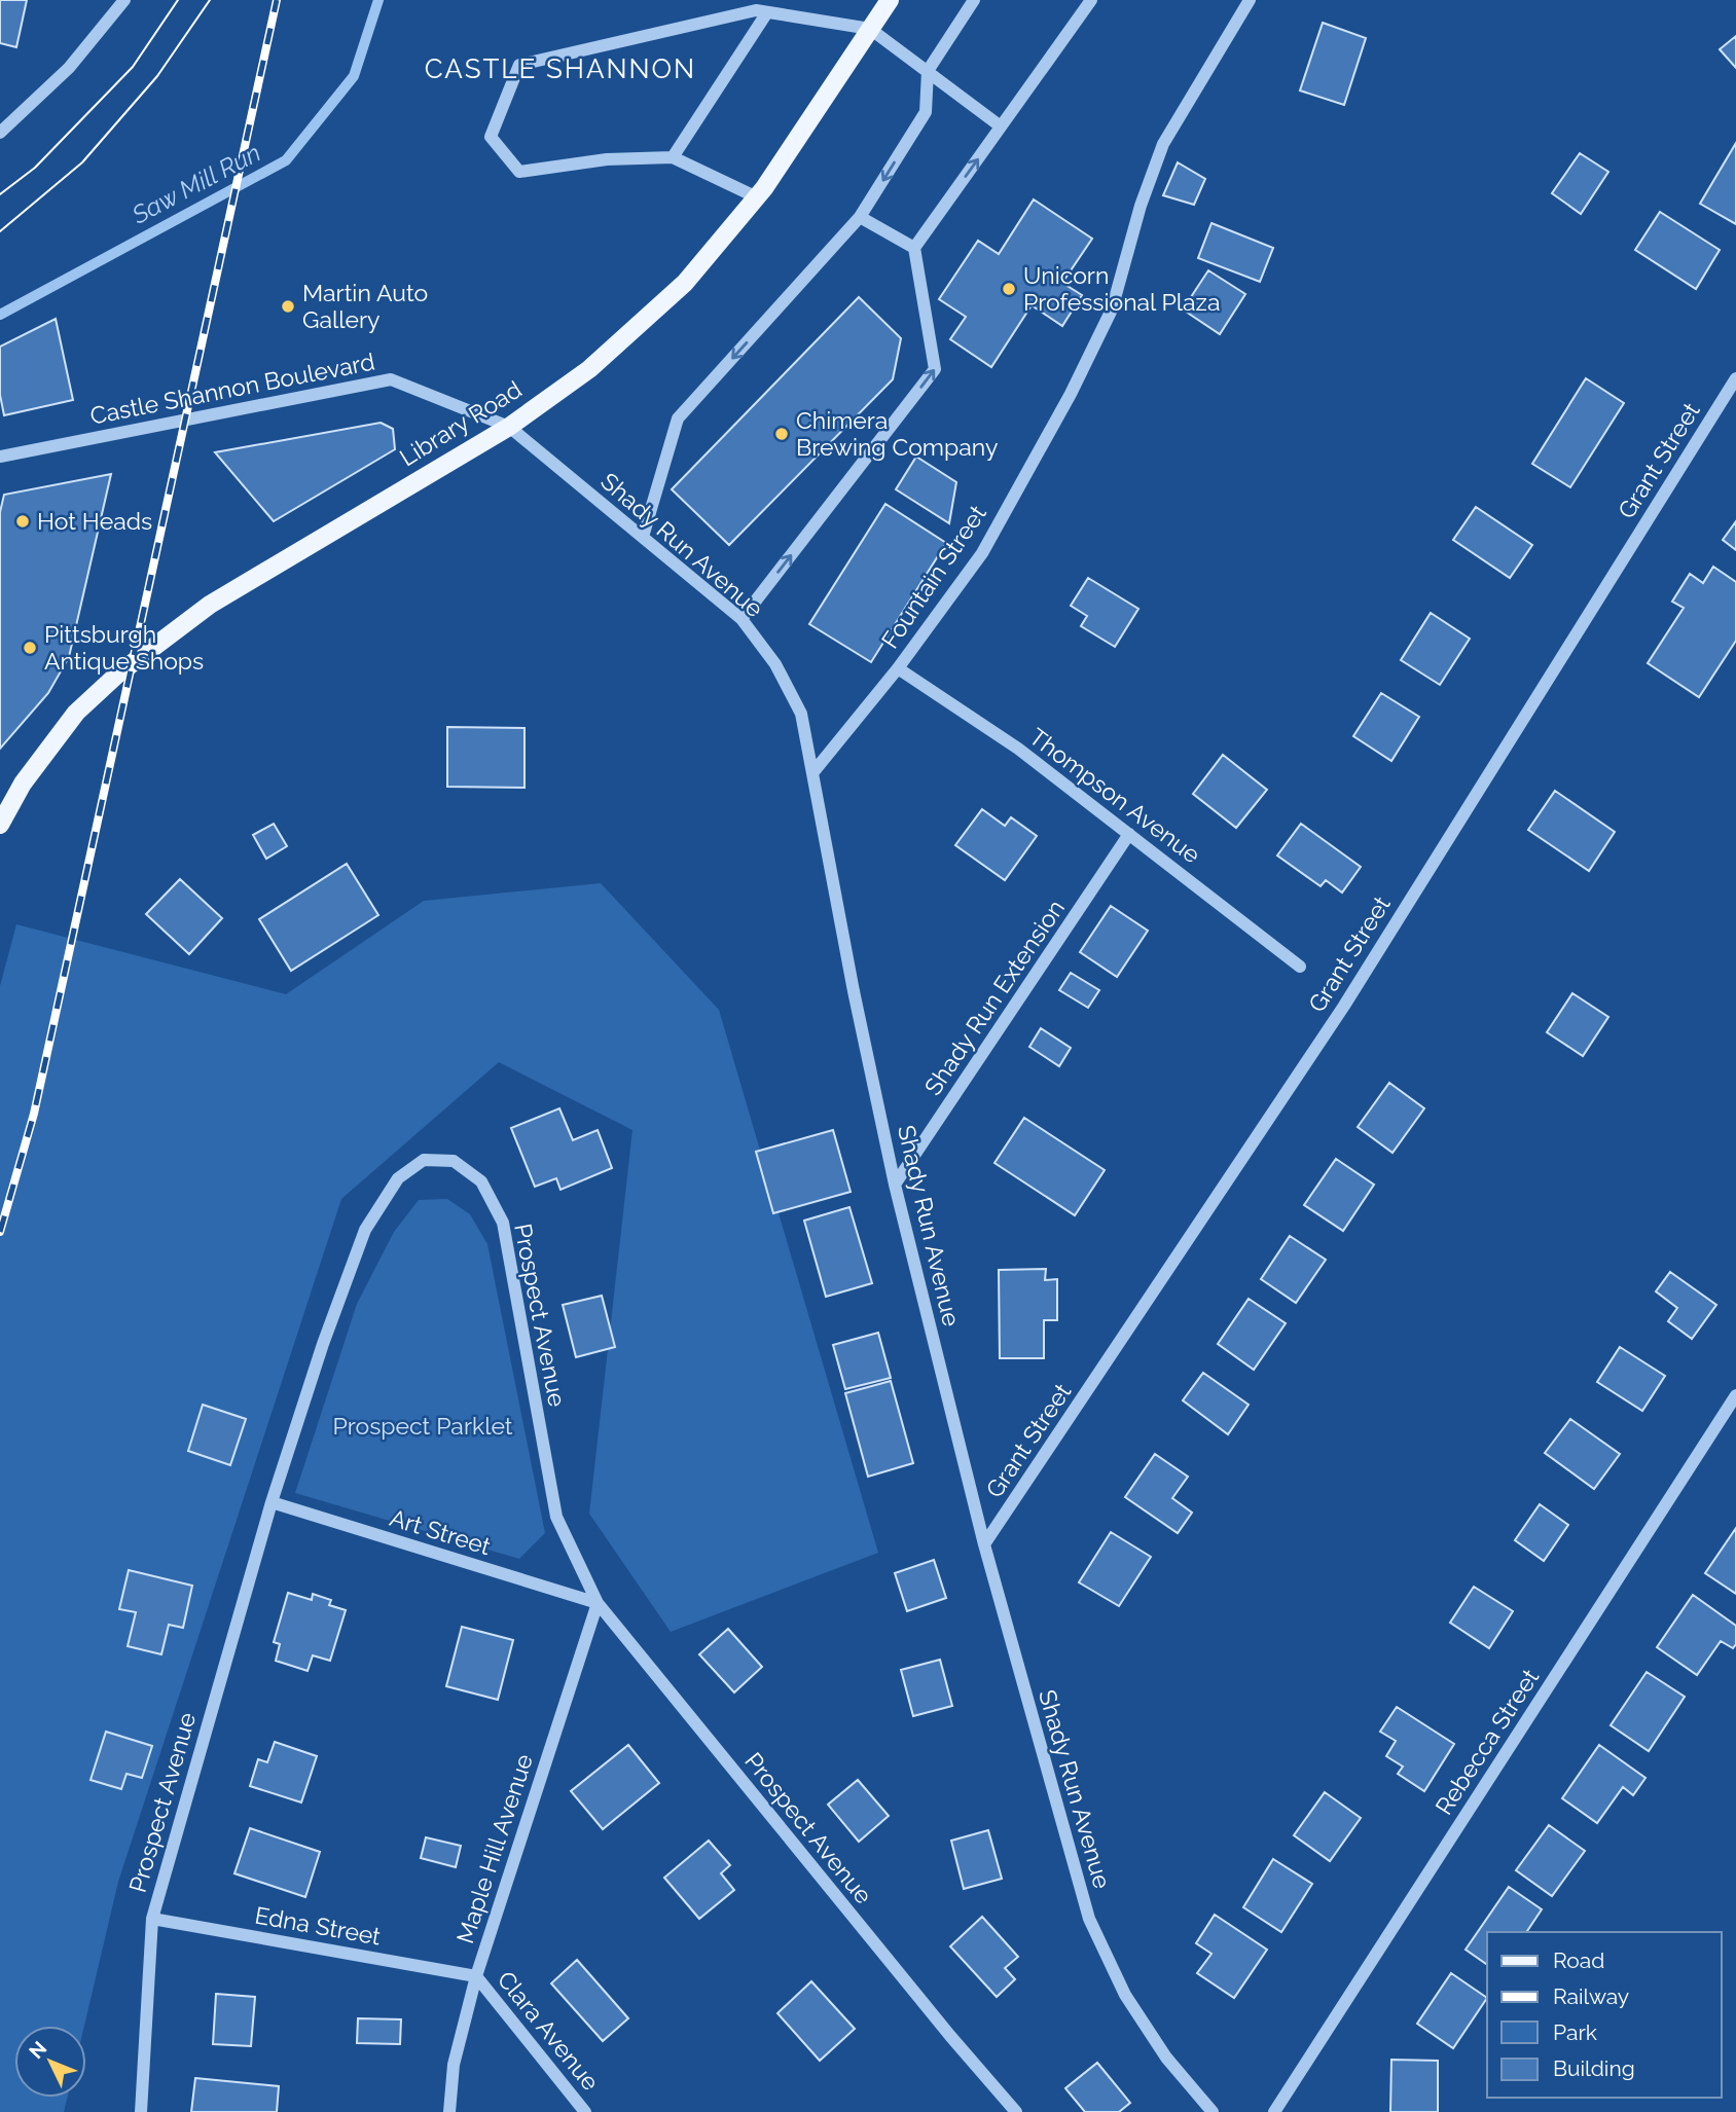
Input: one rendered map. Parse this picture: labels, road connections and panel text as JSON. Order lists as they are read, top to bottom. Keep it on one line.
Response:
{"streets":{"main road":["Library Road"],"street":["Castle Shannon Boulevard","Grant Street","Shady Run Avenue","Fountain Street","Thompson Avenue","Shady Run Extension","Prospect Avenue","Art Street","Rebecca Street","Maple Hill Avenue","Edna Street","Clara Avenue"]},"crossings":[["Castle Shannon Boulevard","Library Road"],["Castle Shannon Boulevard","Shady Run Avenue"],["Library Road","Shady Run Avenue"],["Grant Street","Shady Run Avenue"],["Shady Run Avenue","Fountain Street"],["Shady Run Avenue","Shady Run Extension"],["Fountain Street","Thompson Avenue"],["Thompson Avenue","Shady Run Extension"],["Prospect Avenue","Art Street"],["Prospect Avenue","Maple Hill Avenue"],["Prospect Avenue","Edna Street"],["Art Street","Maple Hill Avenue"],["Maple Hill Avenue","Edna Street"],["Maple Hill Avenue","Clara Avenue"],["Edna Street","Clara Avenue"]],"districts":["CASTLE SHANNON"],"water":["Saw Mill Run"],"parks":["Prospect Parklet"],"places":["Unicorn Professional Plaza","Martin Auto Gallery","Chimera Brewing Company","Hot Heads","Pittsburgh Antique Shops"],"legend":["Road","Railway","Park","Building"],"north":"top left"}
